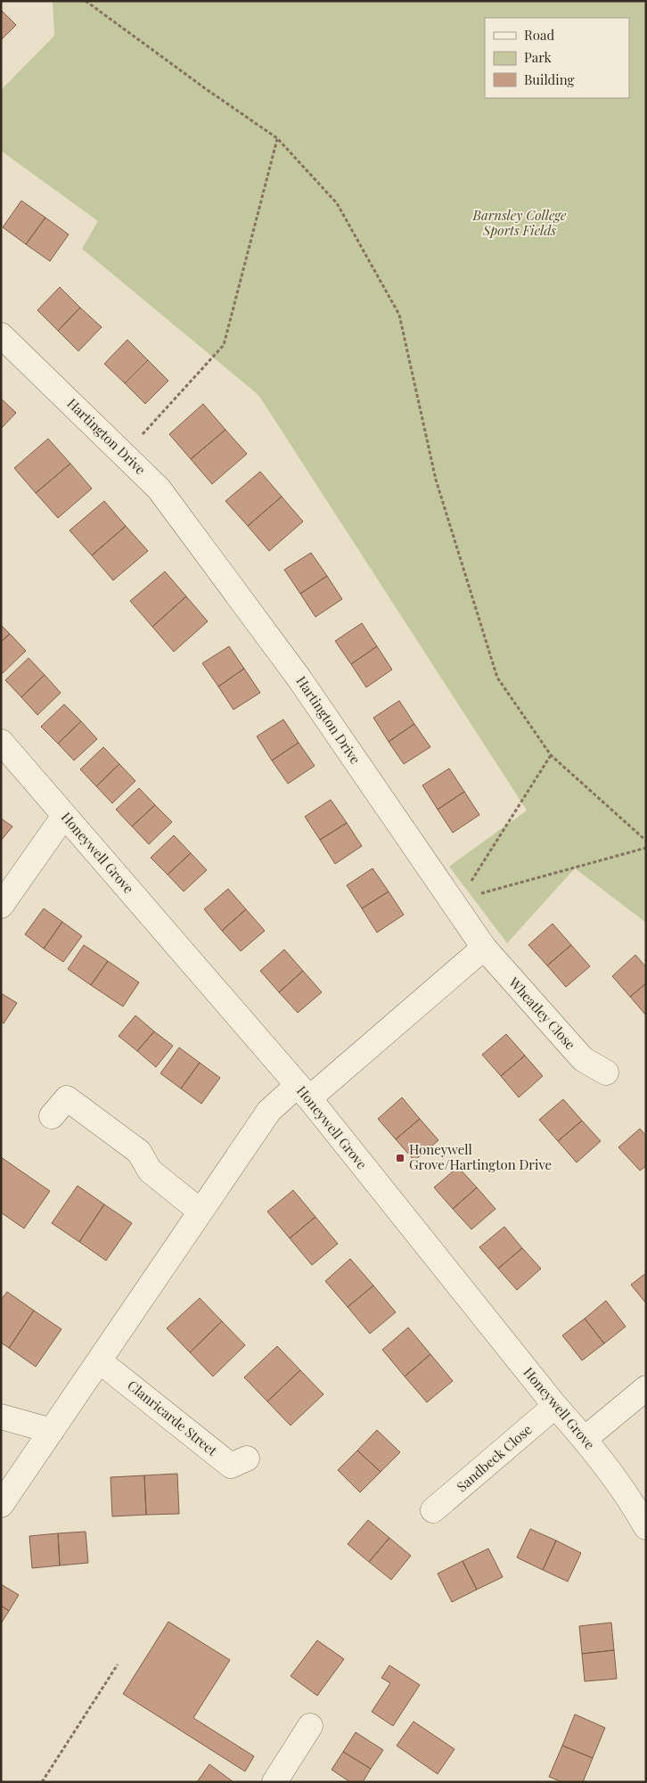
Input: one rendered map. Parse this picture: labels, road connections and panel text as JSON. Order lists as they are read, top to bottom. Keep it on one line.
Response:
{"streets":{"street":["Hartington Drive","Honeywell Grove","Wheatley Close","Clanricarde Street","Sandbeck Close"]},"crossings":[["Hartington Drive","Wheatley Close"],["Honeywell Grove","Sandbeck Close"]],"parks":["Barnsley College Sports Fields"],"places":{"transit":["Honeywell Grove/Hartington Drive"]},"legend":["Road","Park","Building"]}
